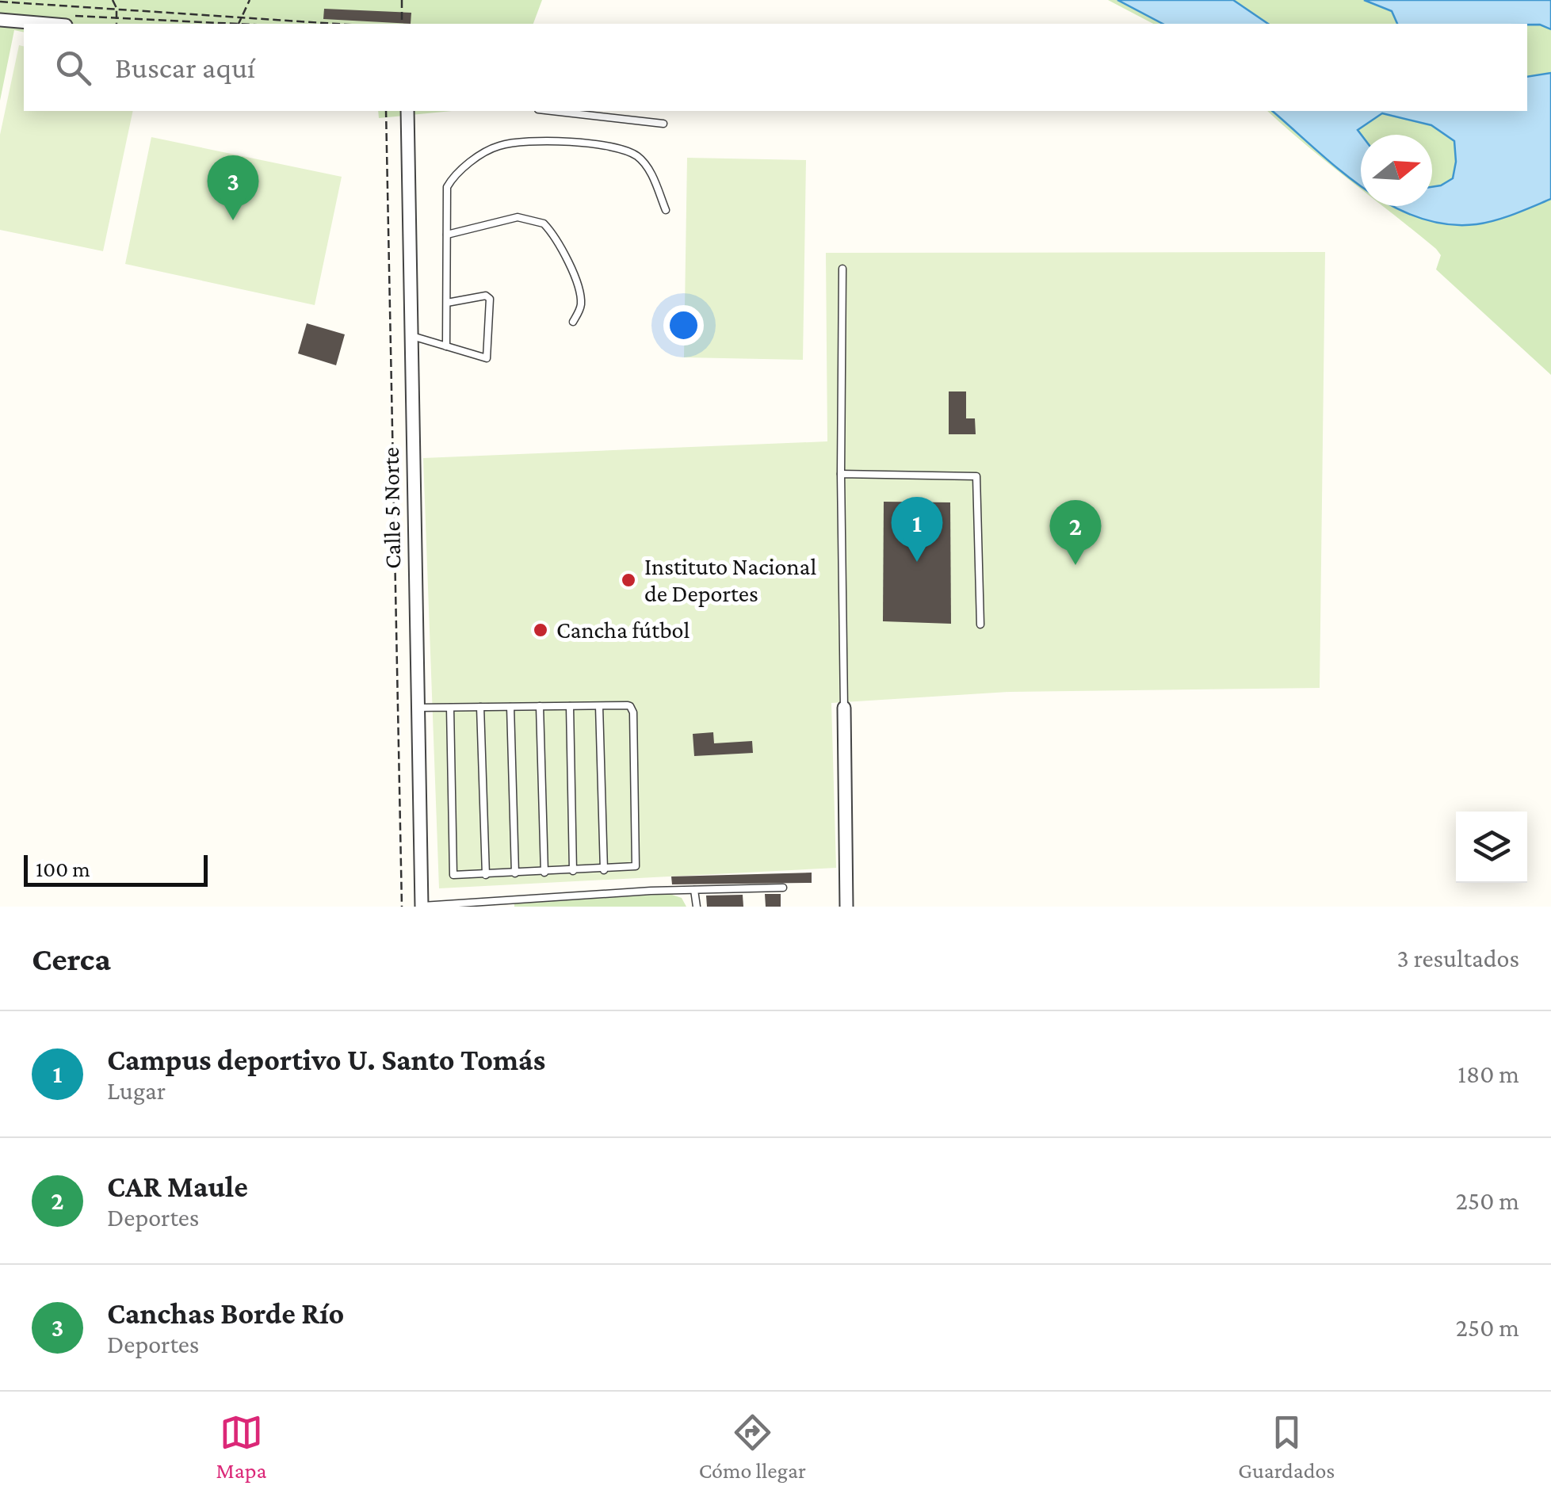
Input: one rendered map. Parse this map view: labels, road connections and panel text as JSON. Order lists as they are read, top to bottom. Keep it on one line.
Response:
{"streets":{"street":["Calle 5 Norte"]},"places":["Instituto Nacional de Deportes","Cancha fútbol"],"scale_bar":"100 m","north":"right","page":{"search":"Buscar aquí","pins":["3","1","2"],"scale":"100 m","heading":["Cerca","3 resultados"],"list":[{"mark":"1","name":"Campus deportivo U. Santo Tomás","note":"Lugar","value":"180 m"},{"mark":"2","name":"CAR Maule","note":"Deportes","value":"250 m"},{"mark":"3","name":"Canchas Borde Río","note":"Deportes","value":"250 m"}],"nav":["Mapa","Cómo llegar","Guardados"]}}
